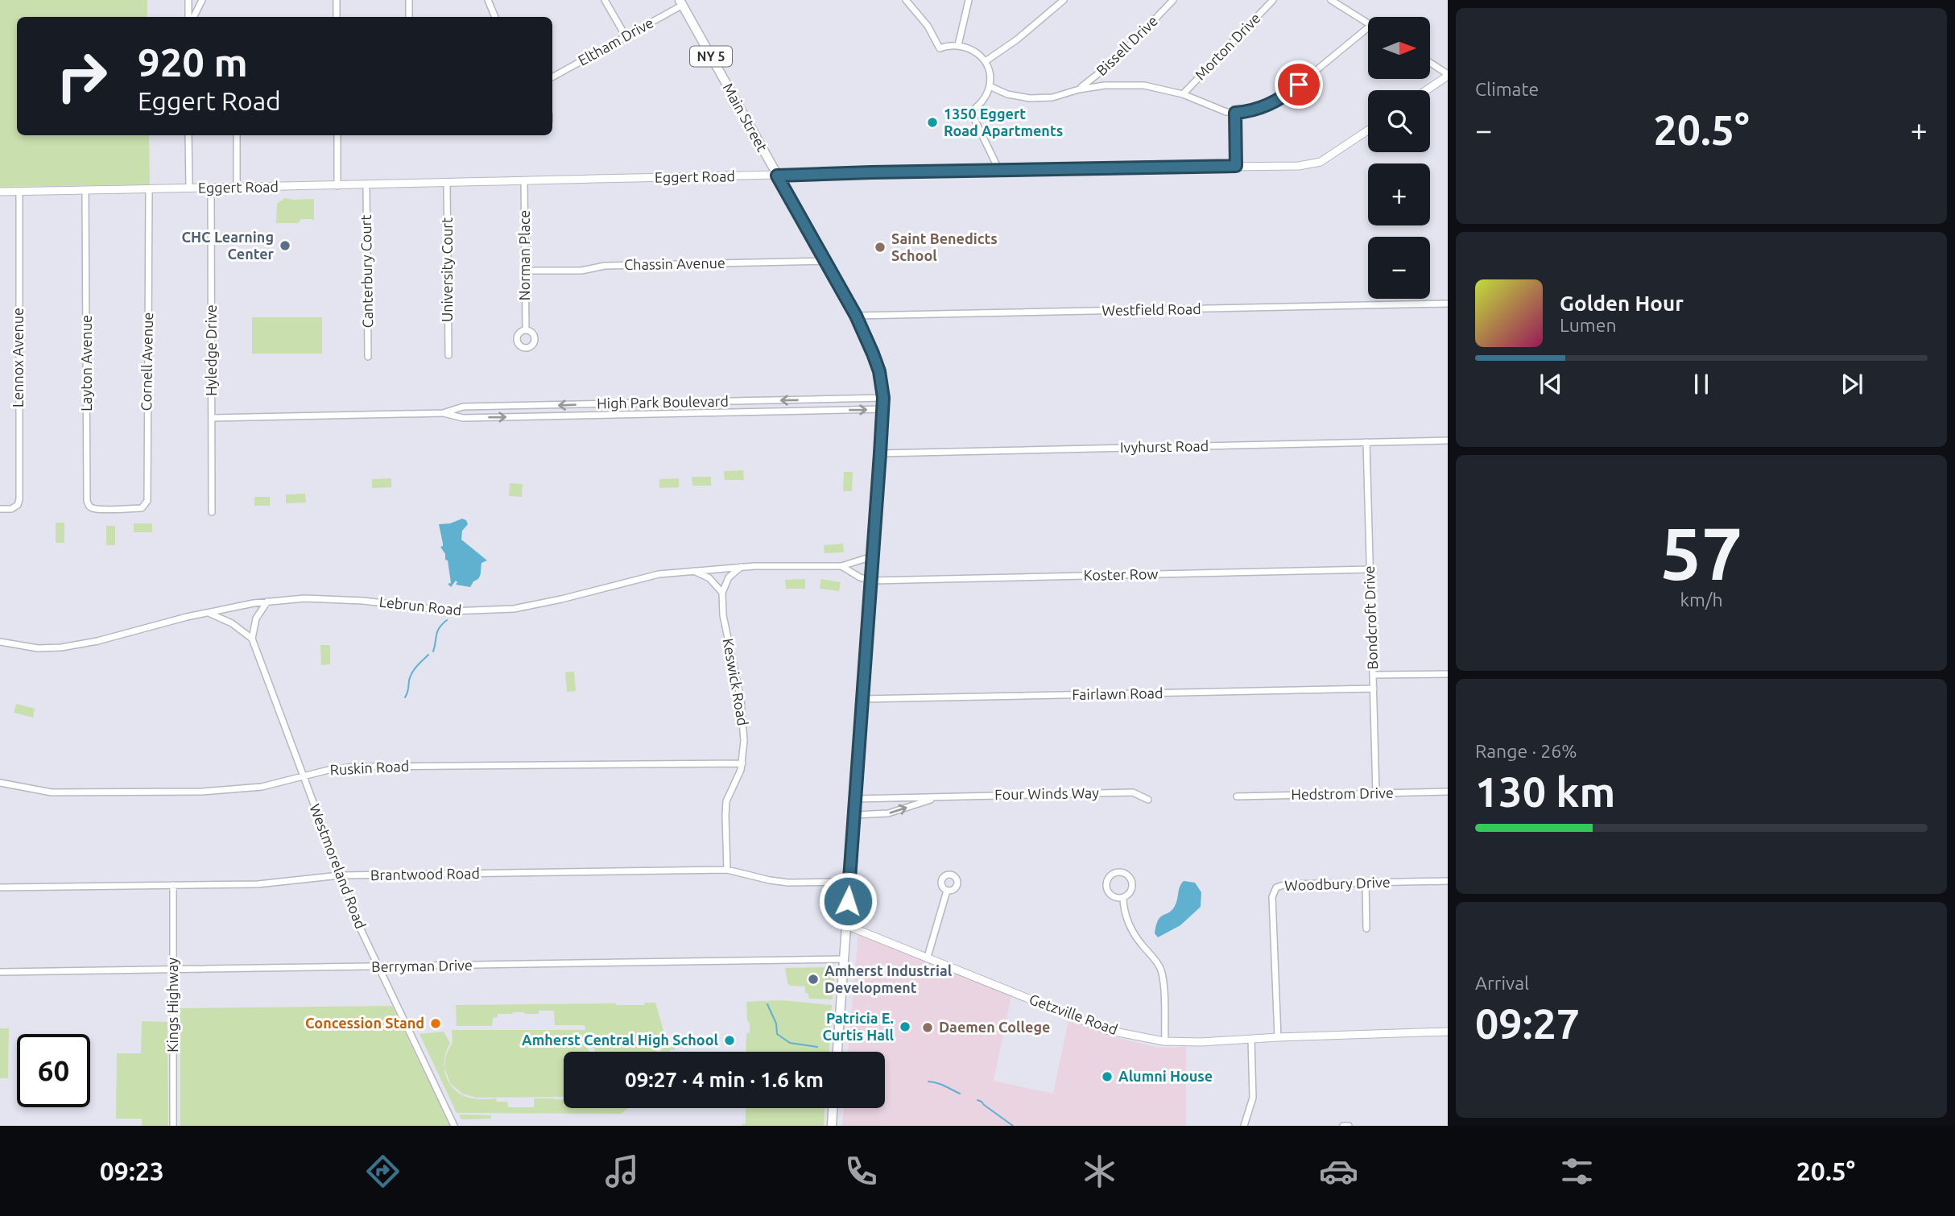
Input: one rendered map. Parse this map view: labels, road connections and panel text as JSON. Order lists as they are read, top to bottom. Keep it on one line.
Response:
{"streets":{"main road":["NY 5","Main Street"],"street":["Eltham Drive","Bissell Drive","Morton Drive","Eggert Road","Norman Place","Chassin Avenue","University Court","Canterbury Court","Westfield Road","Hyledge Drive","Lennox Avenue","Cornell Avenue","Layton Avenue","High Park Boulevard","Ivyhurst Road","Koster Row","Lebrun Road","Bondcroft Drive","Keswick Road","Fairlawn Road","Ruskin Road","Four Winds Way","Hedstrom Drive","Westmoreland Road","Brantwood Road","Woodbury Drive","Berryman Drive","Kings Highway","Getzville Road"]},"crossings":[["Eltham Drive","Main Street"],["Main Street","Eggert Road"],["Main Street","Chassin Avenue"],["Main Street","Westfield Road"],["Main Street","High Park Boulevard"],["Main Street","Ivyhurst Road"],["Main Street","Koster Row"],["Main Street","Lebrun Road"],["Main Street","Fairlawn Road"],["Main Street","Four Winds Way"],["Main Street","Brantwood Road"],["Main Street","Berryman Drive"],["Main Street","Getzville Road"],["Eggert Road","Norman Place"],["Eggert Road","University Court"],["Eggert Road","Canterbury Court"],["Eggert Road","Hyledge Drive"],["Eggert Road","Lennox Avenue"],["Eggert Road","Cornell Avenue"],["Eggert Road","Layton Avenue"],["Norman Place","Chassin Avenue"],["Hyledge Drive","High Park Boulevard"],["Cornell Avenue","Layton Avenue"],["Ivyhurst Road","Bondcroft Drive"],["Koster Row","Lebrun Road"],["Koster Row","Bondcroft Drive"],["Bondcroft Drive","Fairlawn Road"],["Bondcroft Drive","Hedstrom Drive"],["Keswick Road","Ruskin Road"],["Keswick Road","Brantwood Road"],["Ruskin Road","Westmoreland Road"],["Westmoreland Road","Brantwood Road"],["Westmoreland Road","Berryman Drive"],["Brantwood Road","Kings Highway"],["Woodbury Drive","Getzville Road"],["Berryman Drive","Kings Highway"]],"places":["1350 Eggert Road Apartments","CHC Learning Center","Saint Benedicts School","Amherst Industrial Development","Concession Stand","Patricia E. Curtis Hall","Daemen College","Amherst Central High School","Alumni House"],"north":"right","page":{"tile":["Climate",["57","km/h"],["Range · 26%","130 km"],["Arrival","09:27"]],"map_buttons":["+","−"],"turn":["920 m","Eggert Road"],"heat":["−","20.5°","+"],"song":["Golden Hour","Lumen"],"limit":"60","trip":"09:27 · 4 min · 1.6 km","tabs":["09:23","20.5°"]}}
